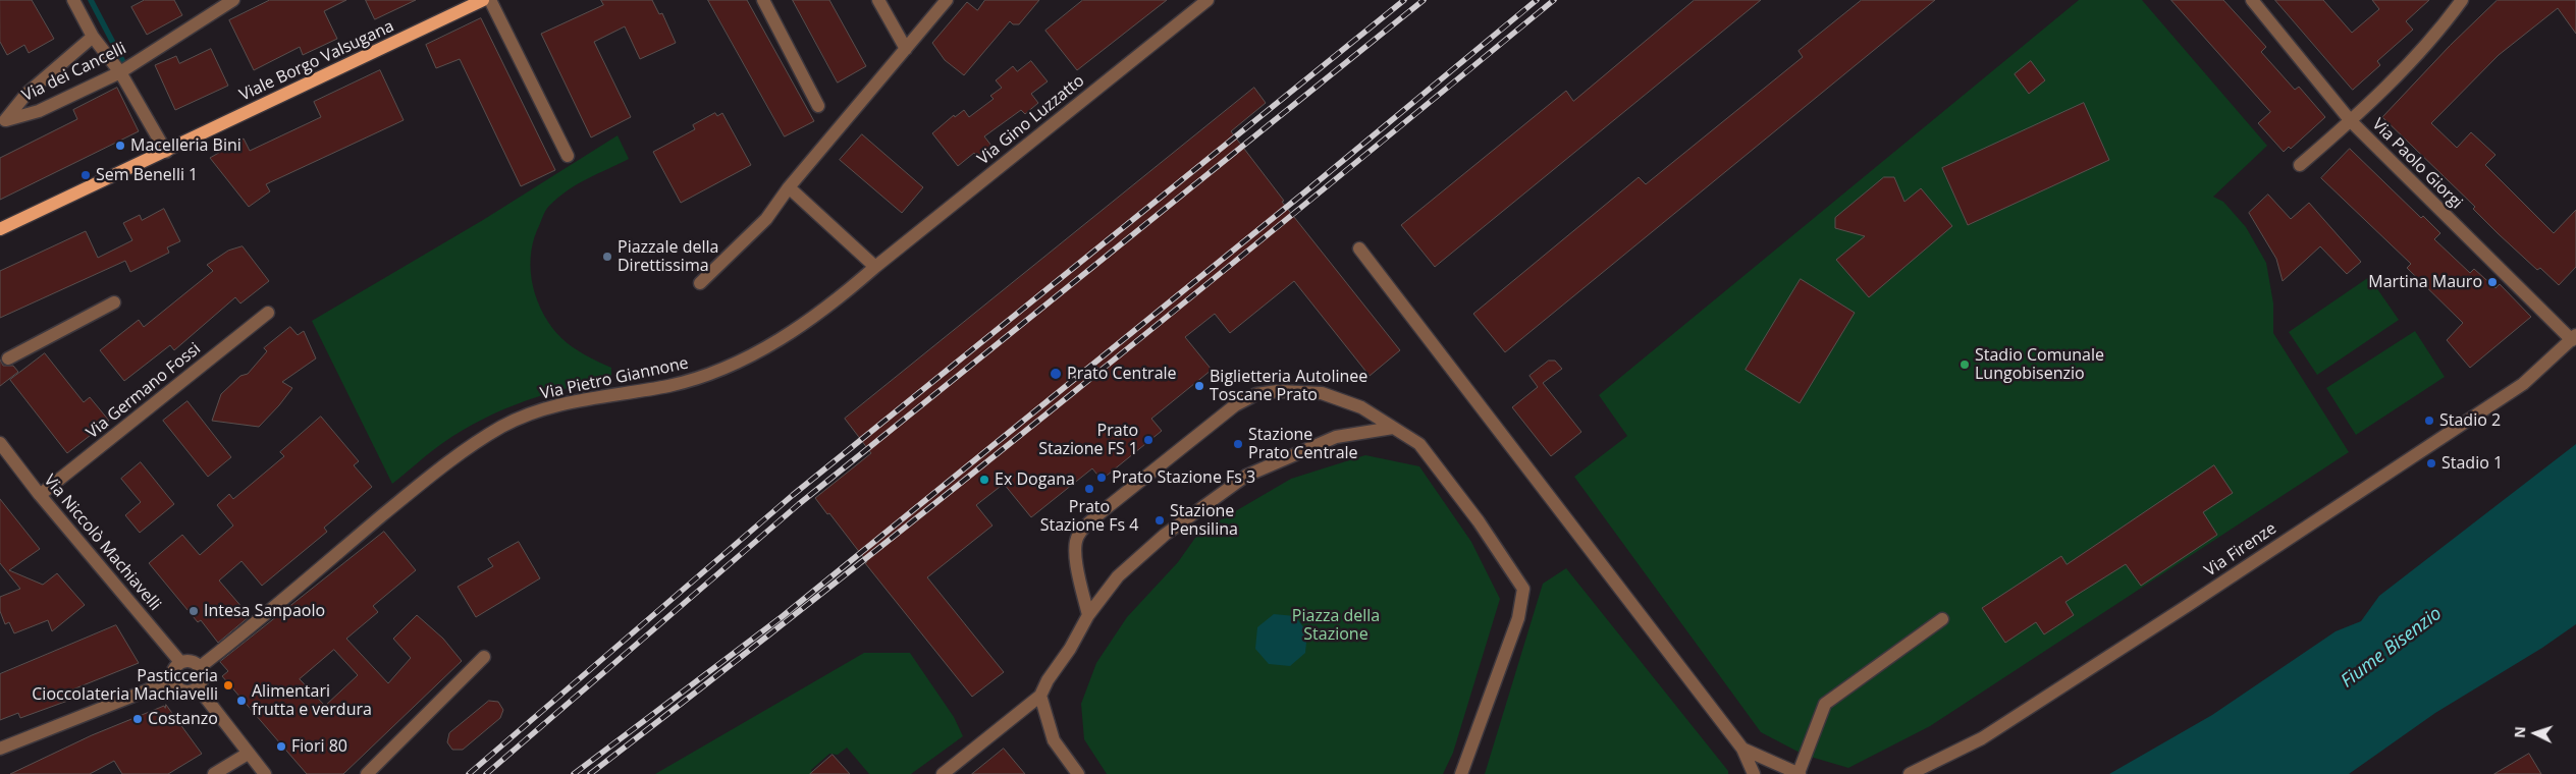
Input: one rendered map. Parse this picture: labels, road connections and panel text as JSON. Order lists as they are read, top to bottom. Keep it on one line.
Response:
{"streets":{"main road":["Viale Borgo Valsugana"],"street":["Via dei Cancelli","Via Gino Luzzatto","Via Paolo Giorgi","Via Pietro Giannone","Via Germano Fossi","Via Niccolò Machiavelli","Via Firenze"]},"crossings":[["Via Gino Luzzatto","Via Pietro Giannone"],["Via Paolo Giorgi","Via Firenze"],["Via Pietro Giannone","Via Niccolò Machiavelli"],["Via Germano Fossi","Via Niccolò Machiavelli"]],"water":["Fiume Bisenzio"],"parks":["Piazza della Stazione"],"places":["Macelleria Bini","Sem Benelli 1","Piazzale della Direttissima","Martina Mauro","Stadio Comunale Lungobisenzio","Prato Centrale","Biglietteria Autolinee Toscane Prato","Stadio 2","Prato Stazione FS 1","Stazione Prato Centrale","Stadio 1","Prato Stazione Fs 3","Ex Dogana","Prato Stazione Fs 4","Stazione Pensilina","Intesa Sanpaolo","Pasticceria Cioccolateria Machiavelli","Alimentari frutta e verdura","Costanzo","Fiori 80"],"north":"left"}
